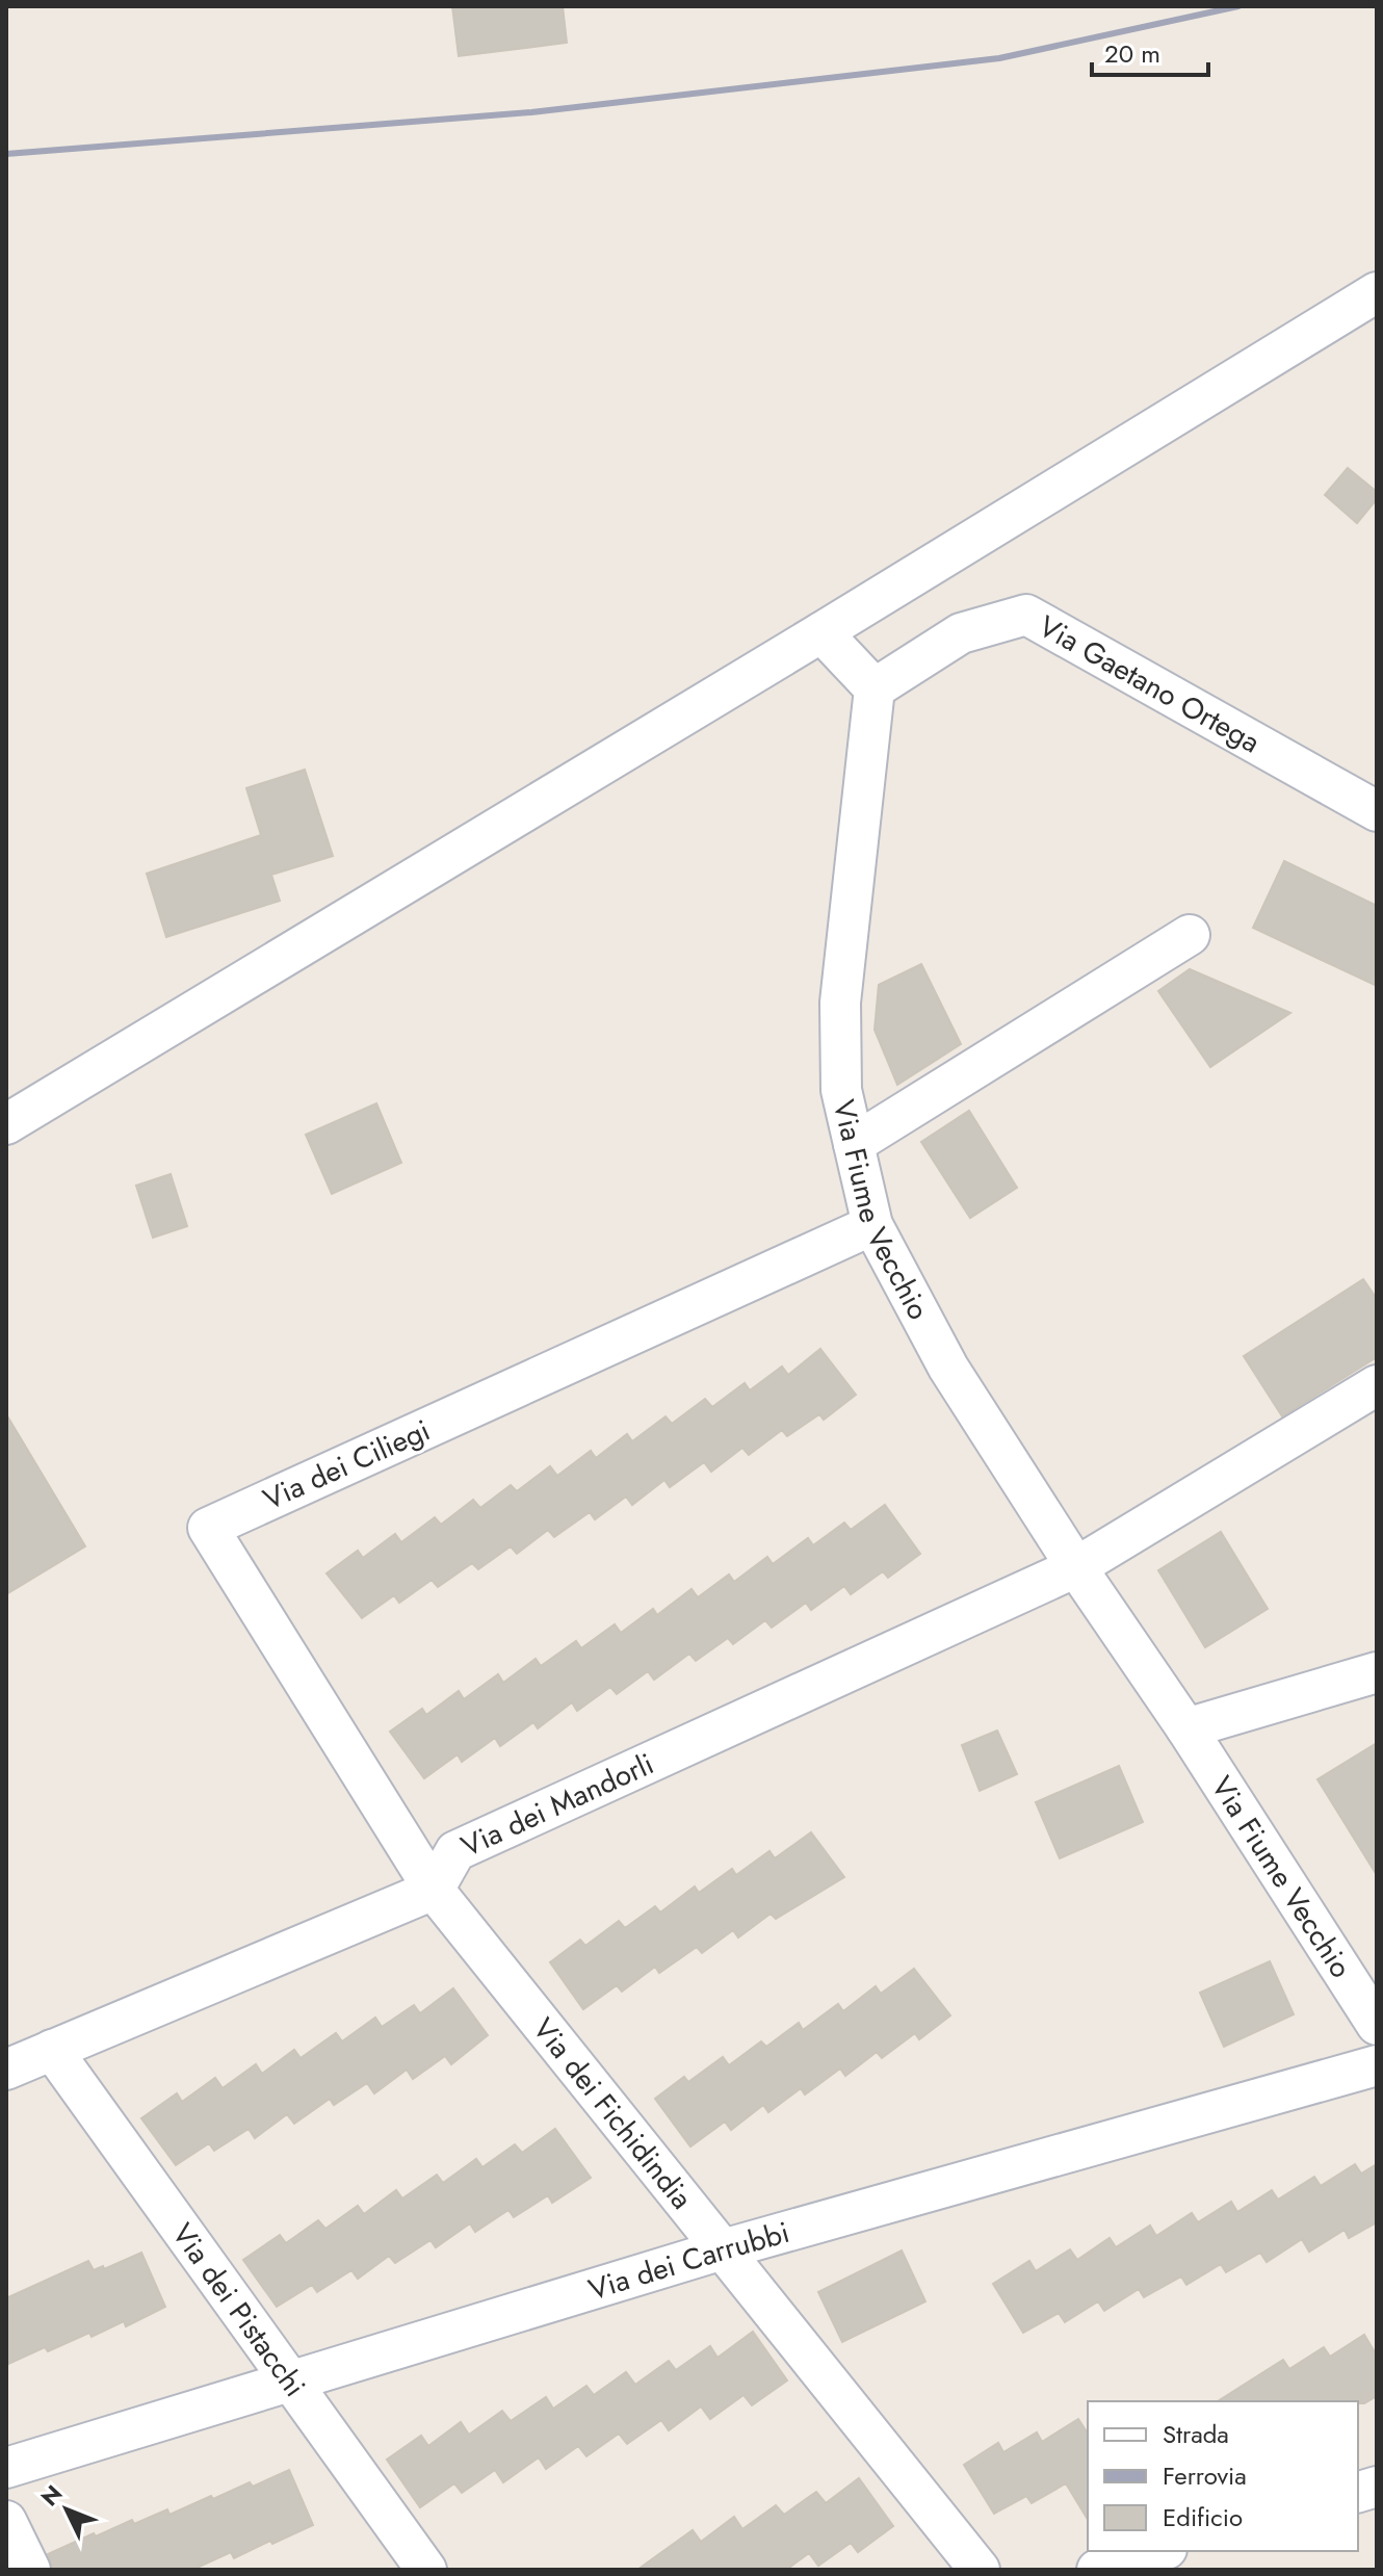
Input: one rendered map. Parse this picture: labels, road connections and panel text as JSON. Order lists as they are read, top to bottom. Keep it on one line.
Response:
{"streets":{"street":["Via Gaetano Ortega","Via Fiume Vecchio","Via dei Ciliegi","Via dei Mandorli","Via dei Fichidindia","Via dei Carrubbi","Via dei Pistacchi"]},"crossings":[["Via Gaetano Ortega","Via Fiume Vecchio"],["Via Fiume Vecchio","Via dei Ciliegi"],["Via Fiume Vecchio","Via dei Mandorli"],["Via dei Ciliegi","Via dei Mandorli"],["Via dei Ciliegi","Via dei Fichidindia"],["Via dei Mandorli","Via dei Fichidindia"],["Via dei Fichidindia","Via dei Carrubbi"],["Via dei Carrubbi","Via dei Pistacchi"]],"legend":["Strada","Ferrovia","Edificio"],"scale_bar":"20 m","north":"top left"}
